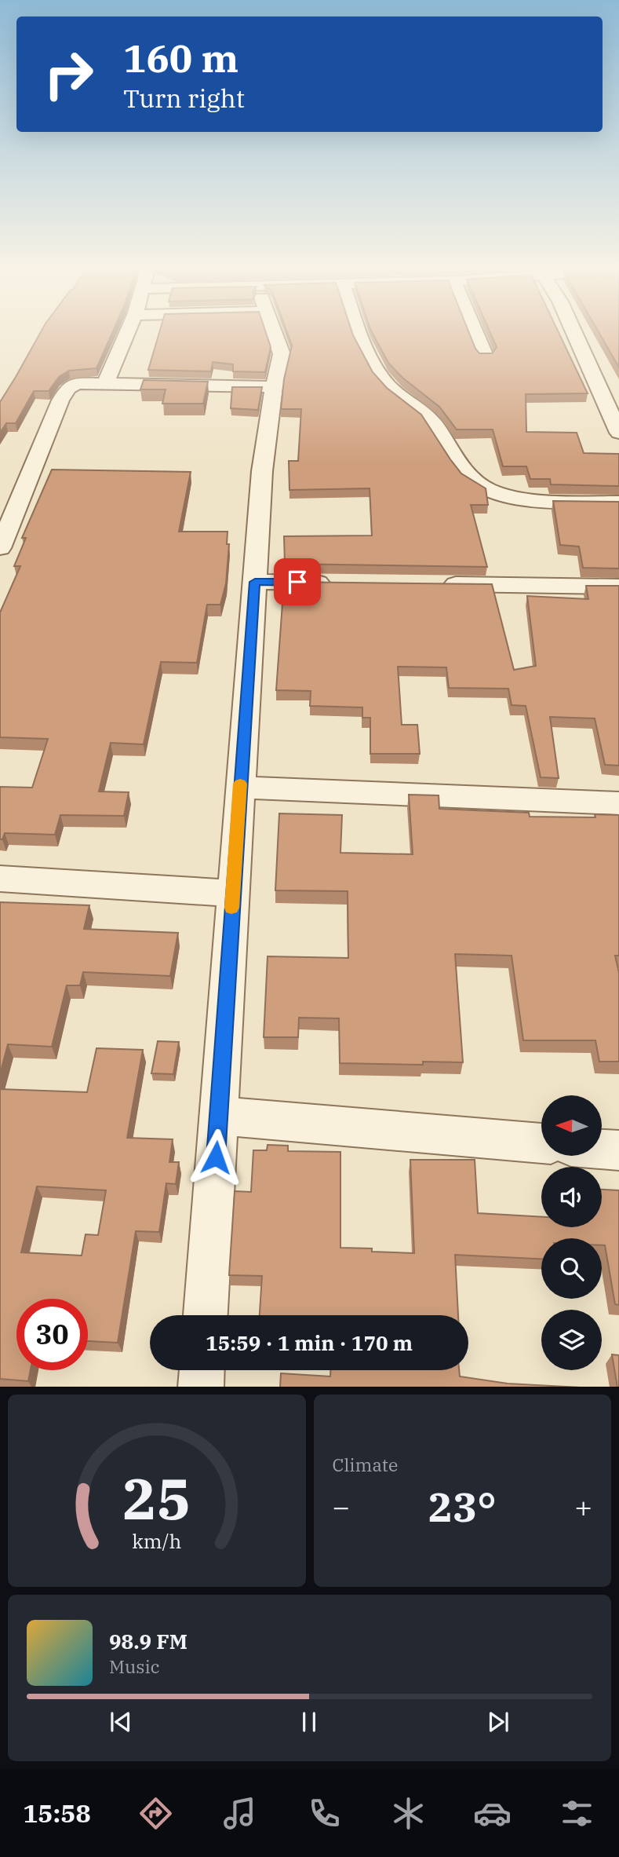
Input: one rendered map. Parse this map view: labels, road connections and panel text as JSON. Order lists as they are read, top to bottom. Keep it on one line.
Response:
{"north":"left","page":{"turn":["160 m","Turn right"],"limit":"30","trip":"15:59 · 1 min · 170 m","tile":"Climate","heat":["−","23°","+"],"song":["98.9 FM","Music"],"tabs":"15:58","gauge":["25","km/h"]}}
